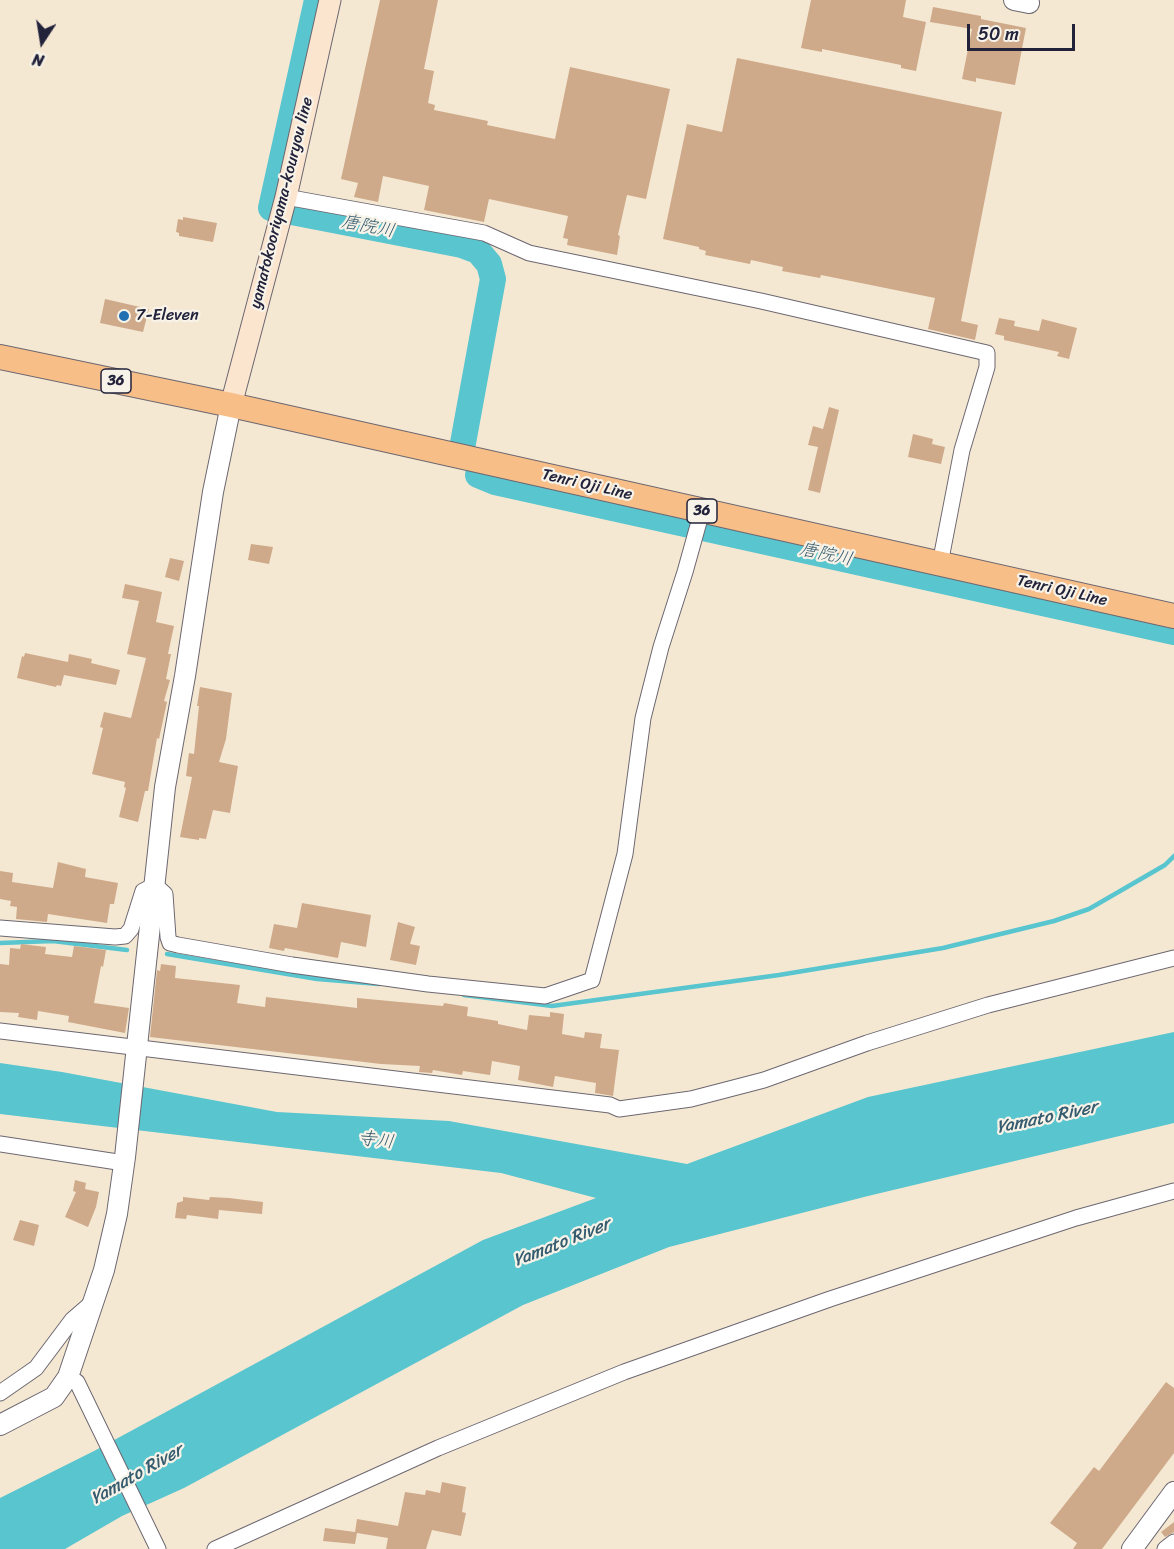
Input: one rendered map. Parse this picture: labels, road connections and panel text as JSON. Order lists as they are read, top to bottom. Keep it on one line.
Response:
{"streets":{"main road":["yamatokooriyama-kouryou line","36","Tenri Oji Line"]},"crossings":[["yamatokooriyama-kouryou line","Tenri Oji Line"]],"water":["唐院川","Yamato River","寺川"],"places":["7-Eleven"],"scale_bar":"50 m","north":"bottom"}
